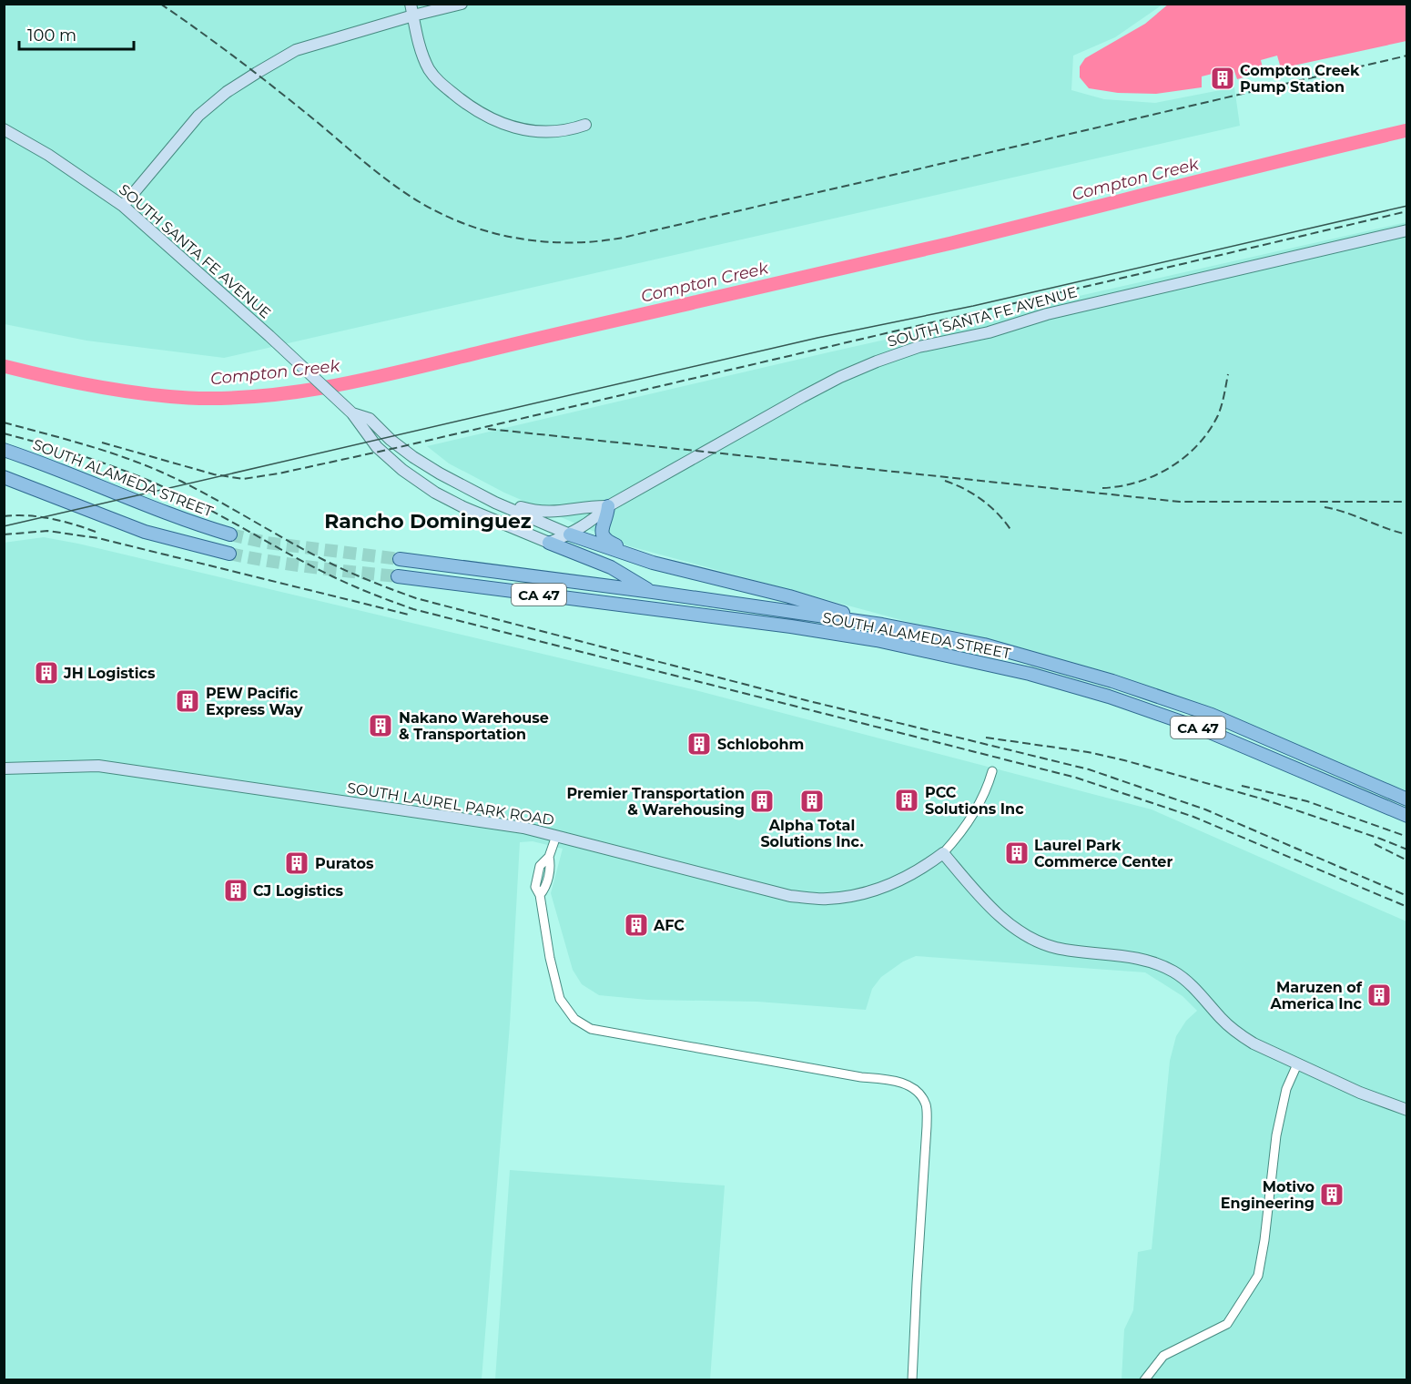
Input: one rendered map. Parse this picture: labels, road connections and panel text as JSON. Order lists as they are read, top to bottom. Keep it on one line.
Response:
{"streets":{"main road":["SOUTH ALAMEDA STREET","CA 47"],"street":["SOUTH SANTA FE AVENUE","SOUTH LAUREL PARK ROAD"]},"districts":["Rancho Dominguez"],"water":["Compton Creek"],"places":{"building":["Compton Creek Pump Station","JH Logistics","PEW Pacific Express Way","Nakano Warehouse & Transportation","Schlobohm","PCC Solutions Inc","Premier Transportation & Warehousing","Alpha Total Solutions Inc.","Laurel Park Commerce Center","Puratos","CJ Logistics","AFC","Maruzen of America Inc","Motivo Engineering"]},"scale_bar":"100 m"}
